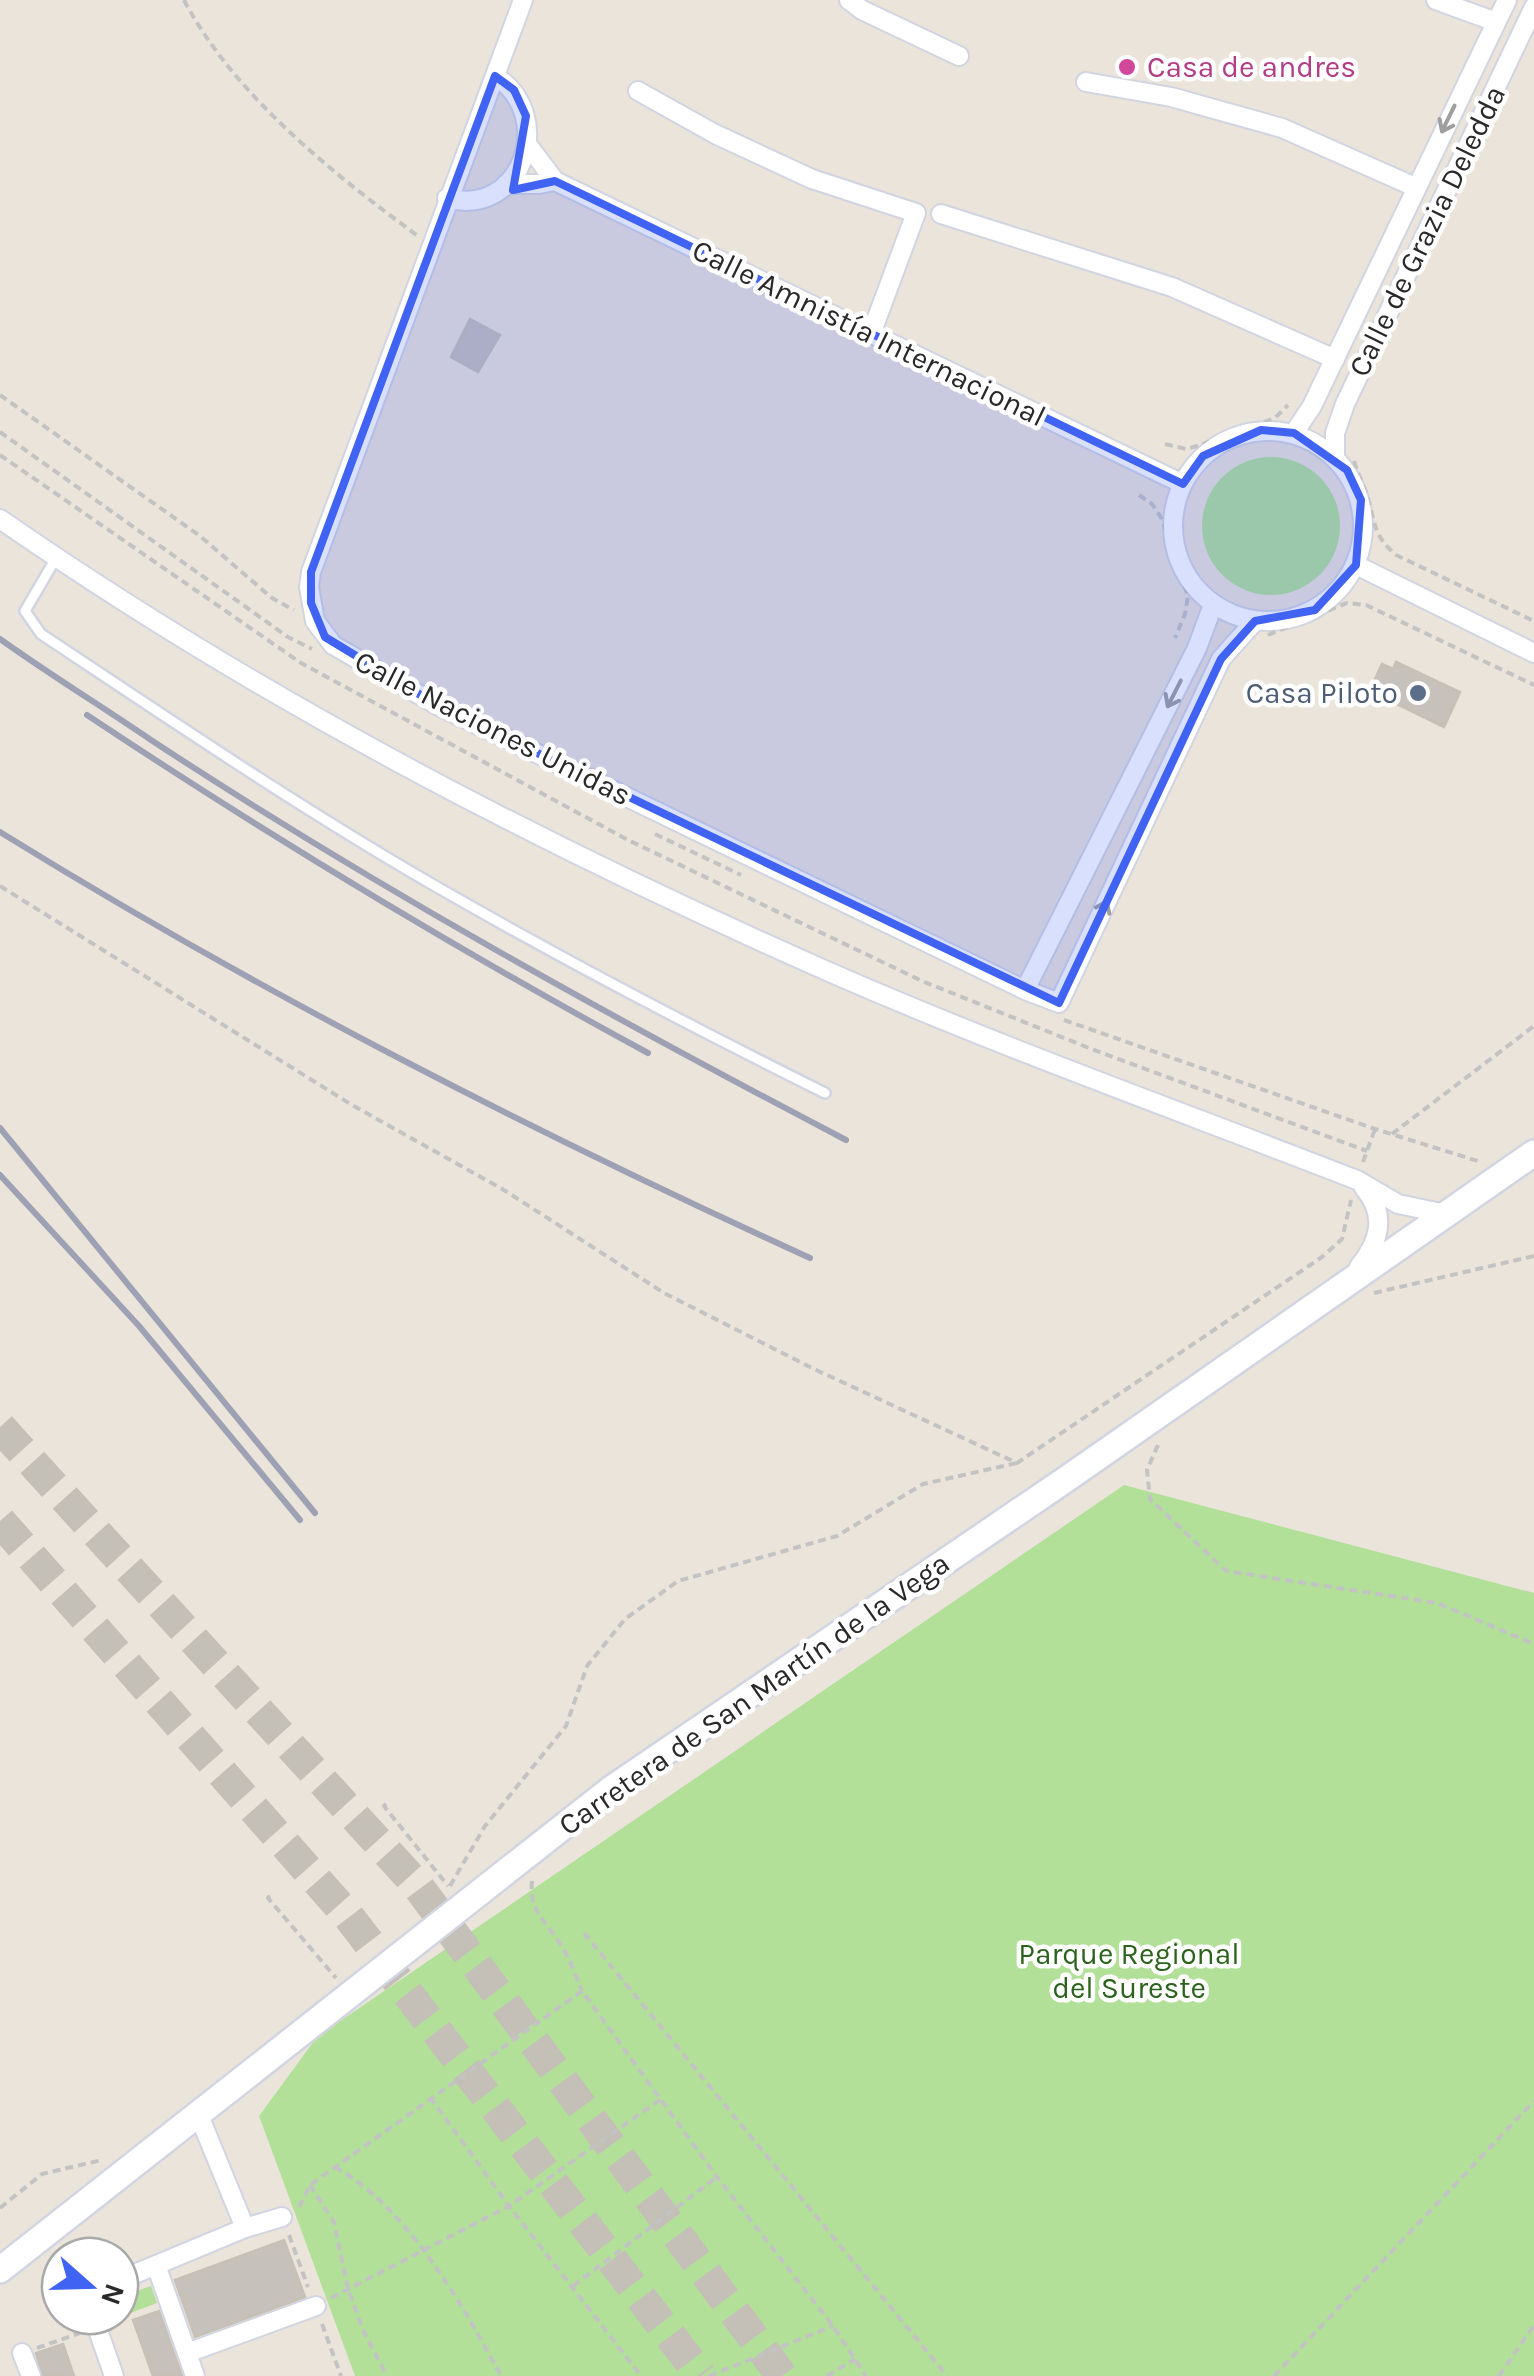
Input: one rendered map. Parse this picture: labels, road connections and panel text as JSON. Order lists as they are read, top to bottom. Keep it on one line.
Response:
{"streets":{"street":["Calle de Grazia Deledda","Calle Amnistía Internacional","Calle Naciones Unidas","Carretera de San Martín de la Vega"]},"crossings":[["Calle de Grazia Deledda","Calle Amnistía Internacional"],["Calle de Grazia Deledda","Calle Naciones Unidas"],["Calle Amnistía Internacional","Calle Naciones Unidas"]],"parks":["Parque Regional del Sureste"],"places":["Casa de andres","Casa Piloto"],"north":"right"}
